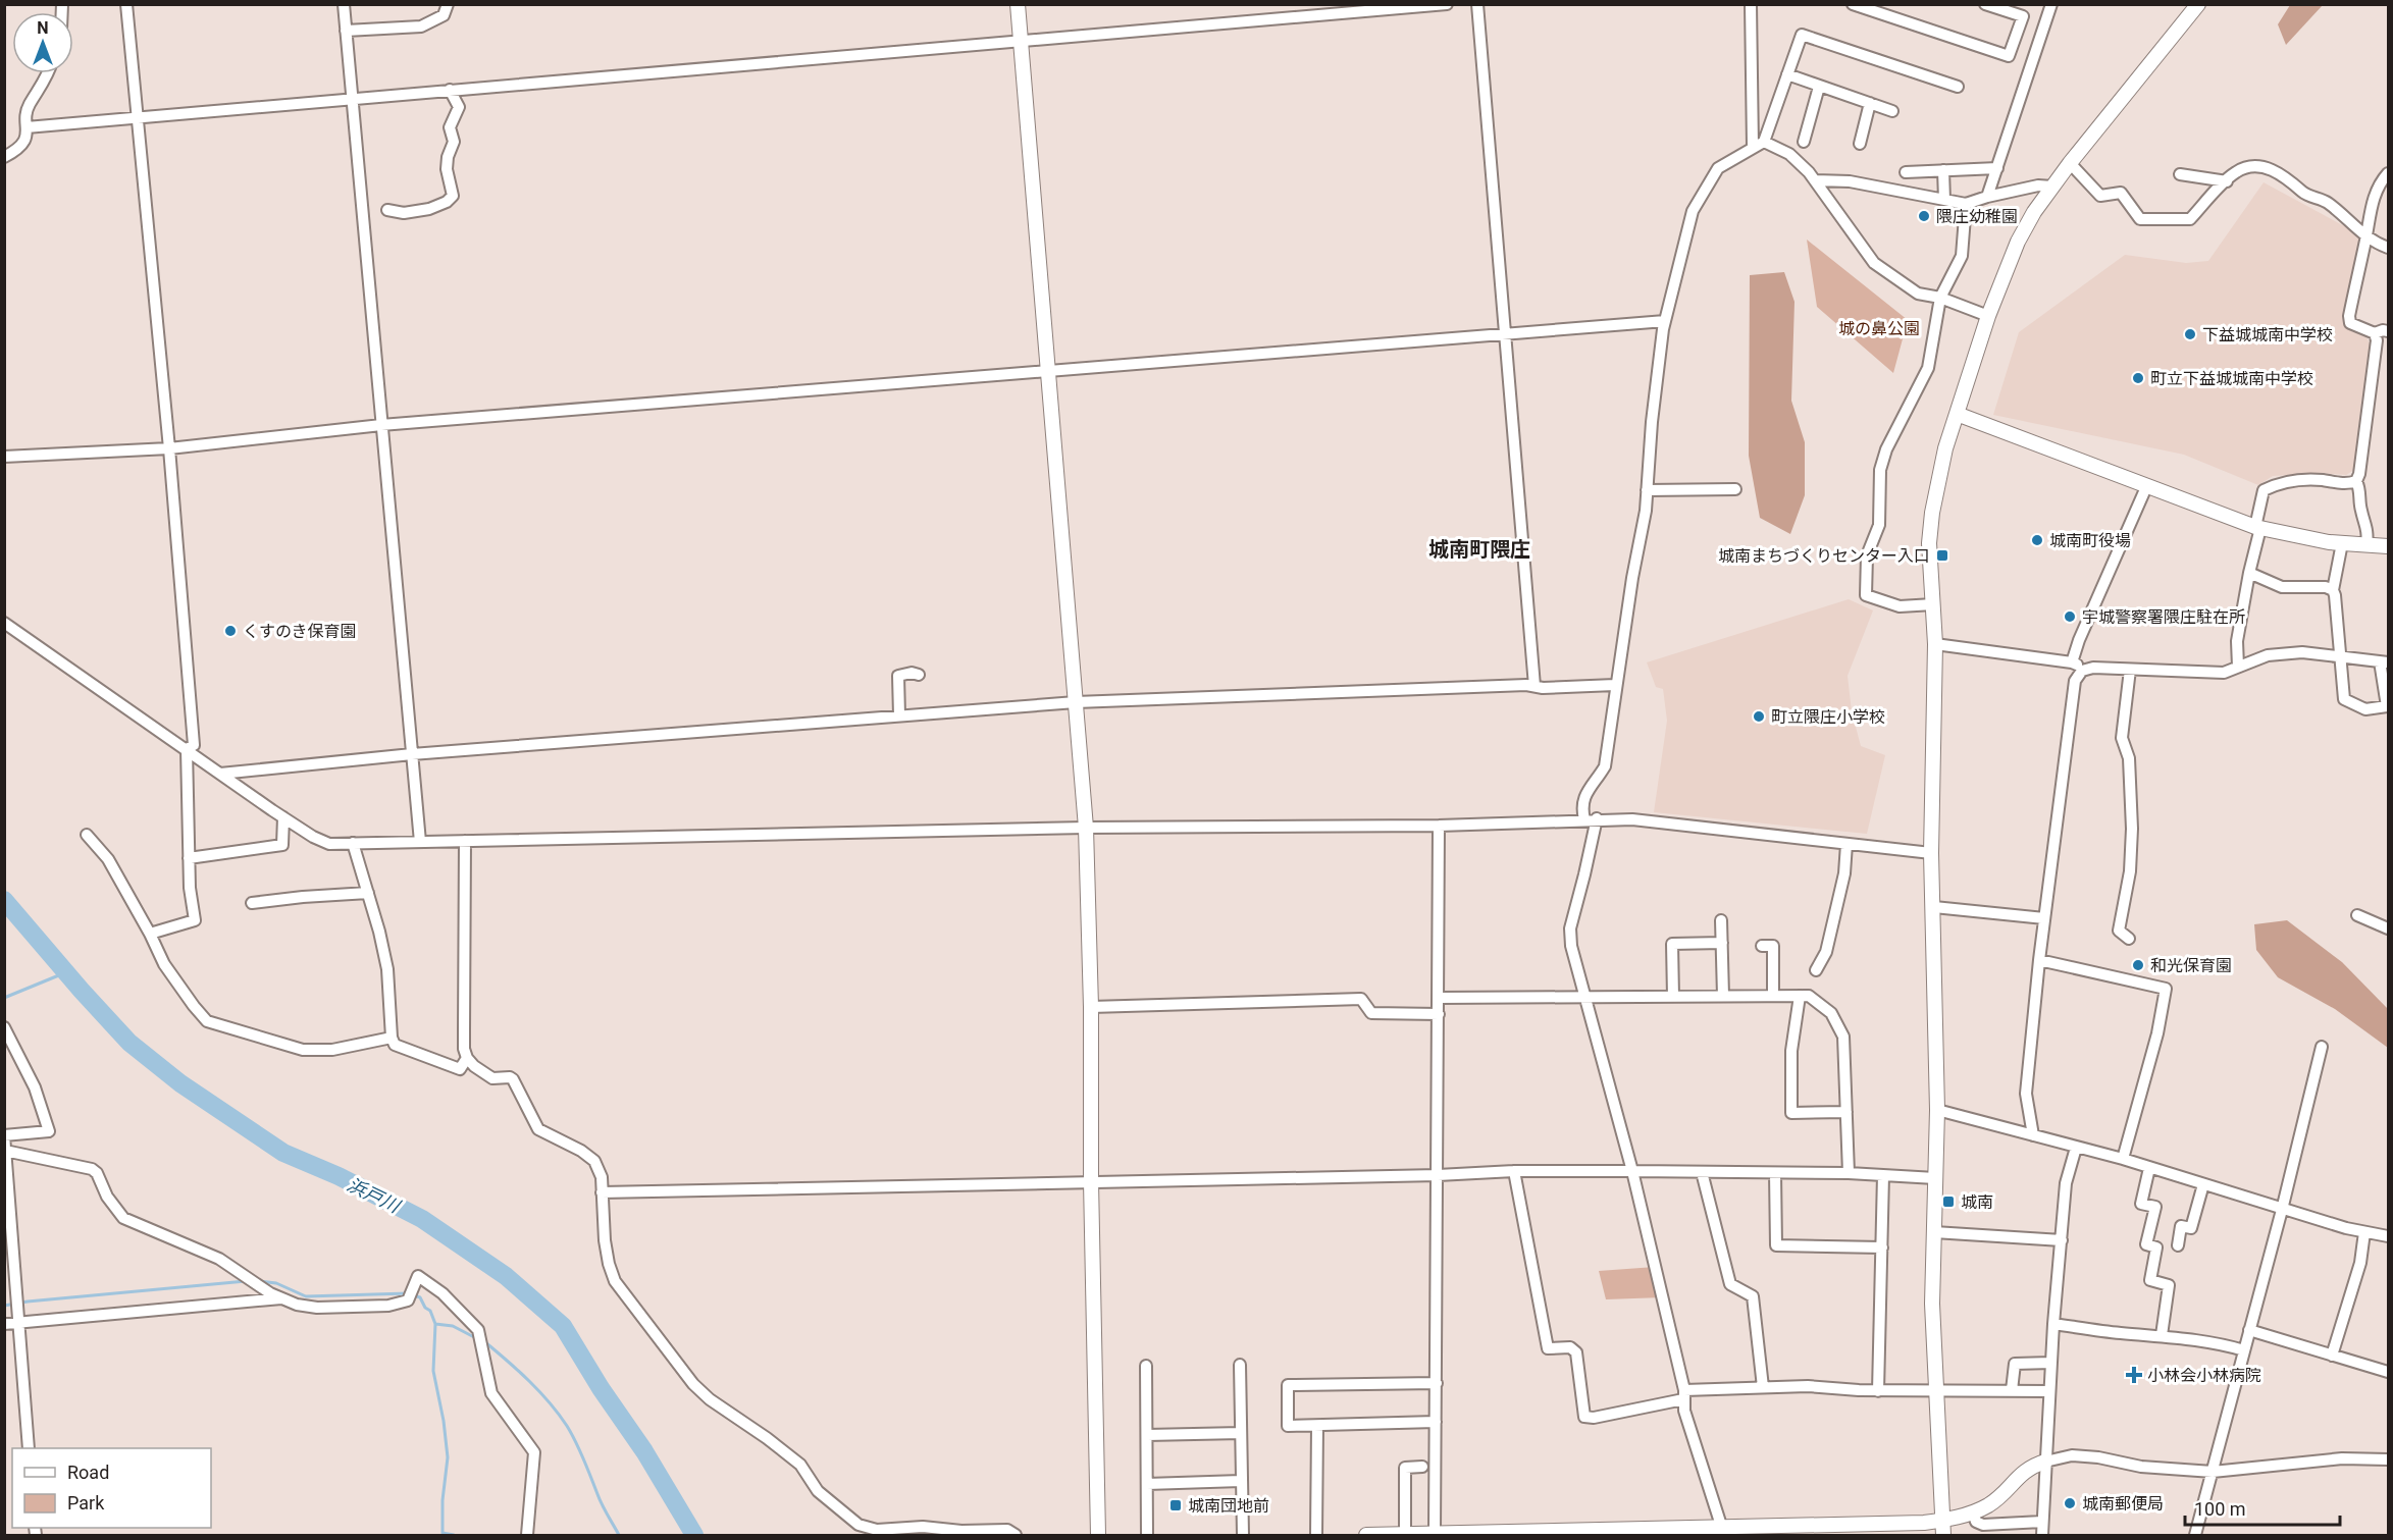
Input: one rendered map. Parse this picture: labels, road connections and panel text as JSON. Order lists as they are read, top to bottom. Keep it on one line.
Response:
{"districts":["城南町隈庄"],"water":["浜戸川"],"parks":["城の鼻公園"],"places":{"other":["隈庄幼稚園","下益城城南中学校","町立下益城城南中学校","城南町役場","宇城警察署隈庄駐在所","くすのき保育園","町立隈庄小学校","和光保育園","城南郵便局"],"transit":["城南まちづくりセンター入口","城南","城南団地前"],"health":["小林会小林病院"]},"legend":["Road","Park"],"scale_bar":"100 m","north":"top"}
